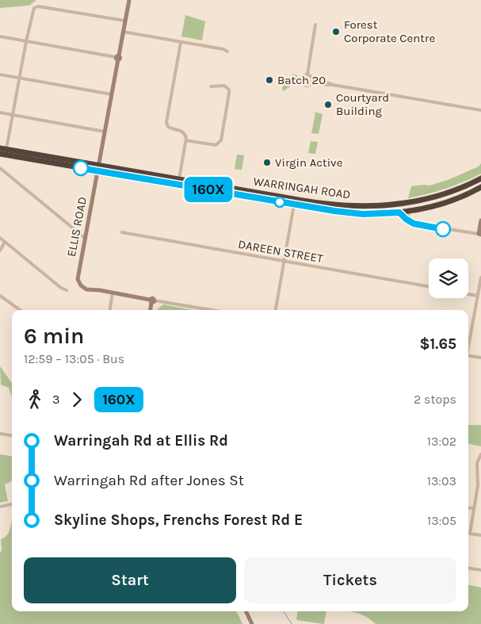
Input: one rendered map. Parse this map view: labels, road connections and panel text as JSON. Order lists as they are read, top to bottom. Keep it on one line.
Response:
{"streets":{"highway":["WARRINGAH ROAD"],"street":["ELLIS ROAD","DAREEN STREET"]},"crossings":[["WARRINGAH ROAD","ELLIS ROAD"]],"places":["Forest Corporate Centre","Batch 20","Courtyard Building","Virgin Active"],"lines":["bus line 160X"],"page":{"on_map":"160X","heading":["6 min","12:59 – 13:05 · Bus","$1.65"],"legs":["3","160X","2 stops"],"list":[{"name":"Warringah Rd at Ellis Rd","value":"13:02"},{"name":"Warringah Rd after Jones St","value":"13:03"},{"name":"Skyline Shops, Frenchs Forest Rd E","value":"13:05"}],"buttons":["Start","Tickets"]}}
